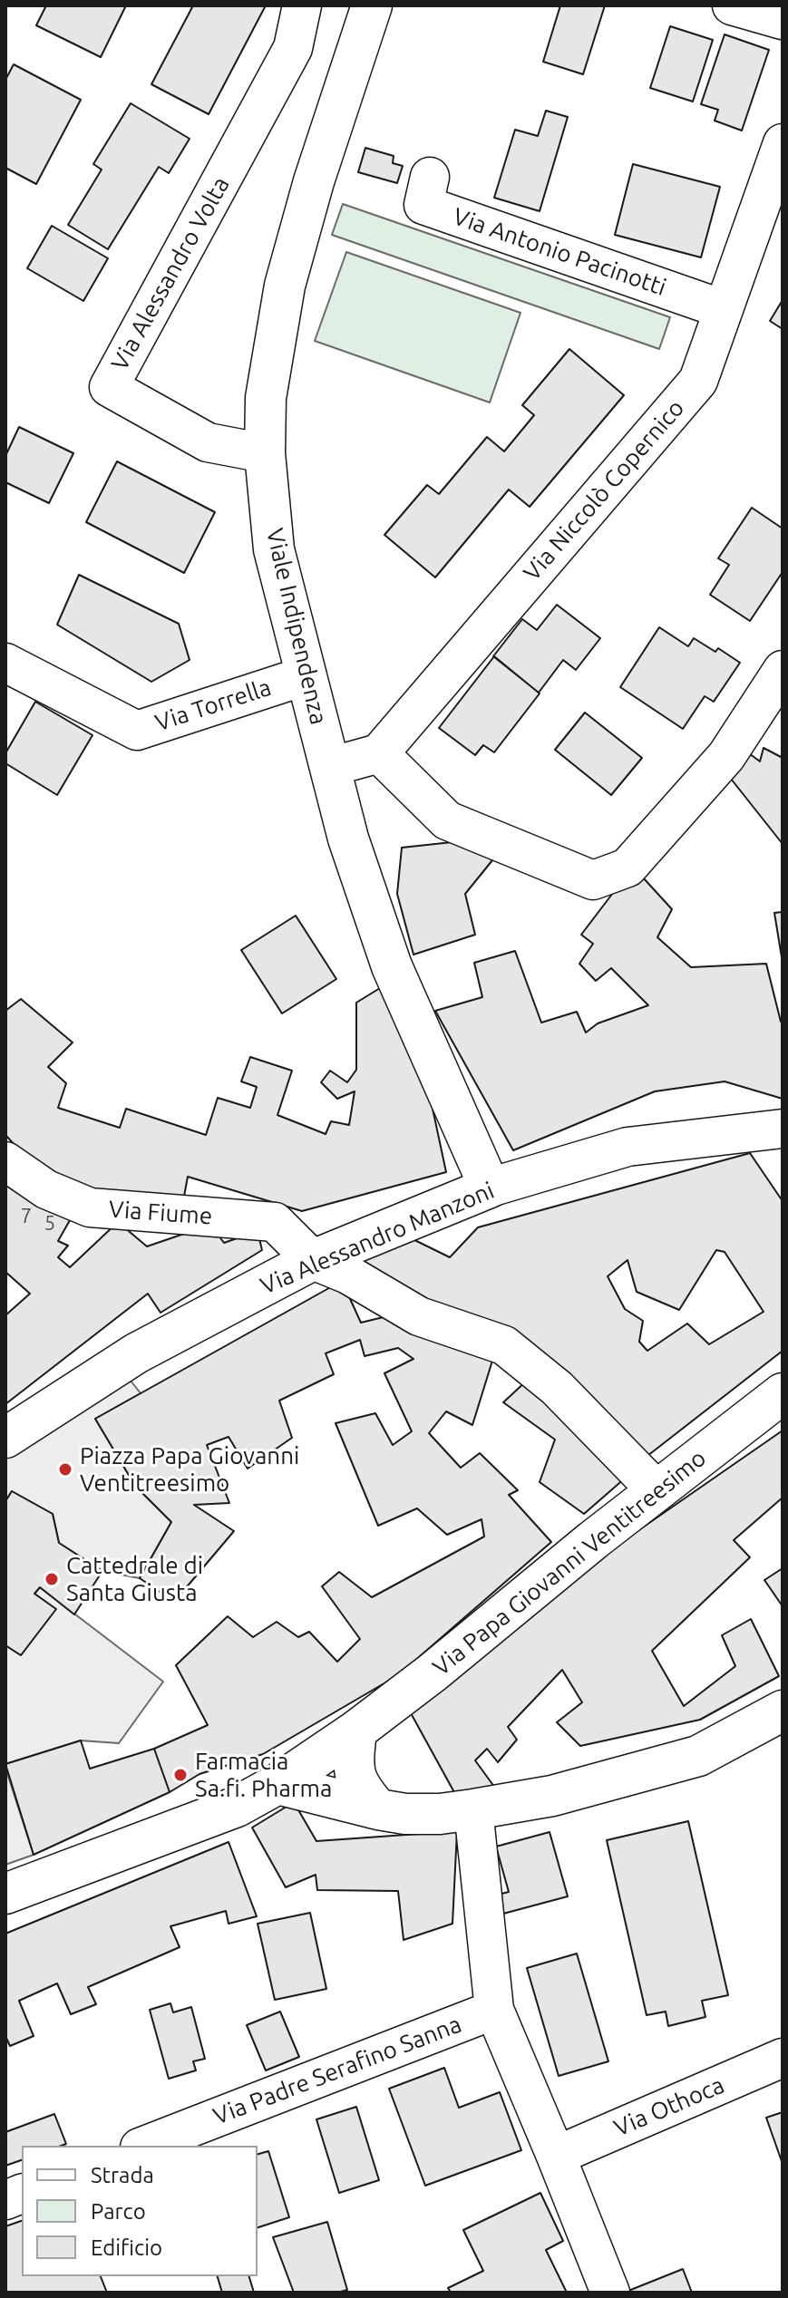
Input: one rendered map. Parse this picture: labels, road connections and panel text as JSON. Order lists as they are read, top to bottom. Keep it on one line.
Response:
{"streets":{"main road":["Viale Indipendenza","Via Alessandro Manzoni","Via Papa Giovanni Ventitreesimo"],"street":["Via Antonio Pacinotti","Via Alessandro Volta","Via Niccolò Copernico","Via Torrella","Via Fiume","Via Padre Serafino Sanna","Via Othoca"]},"crossings":[["Via Antonio Pacinotti","Via Niccolò Copernico"],["Via Alessandro Volta","Viale Indipendenza"],["Viale Indipendenza","Via Torrella"],["Viale Indipendenza","Via Alessandro Manzoni"],["Via Fiume","Via Alessandro Manzoni"]],"places":["Piazza Papa Giovanni Ventitreesimo","Cattedrale di Santa Giusta","Farmacia Sa.fi. Pharma"],"house_numbers":["7","5"],"legend":["Strada","Parco","Edificio"]}
